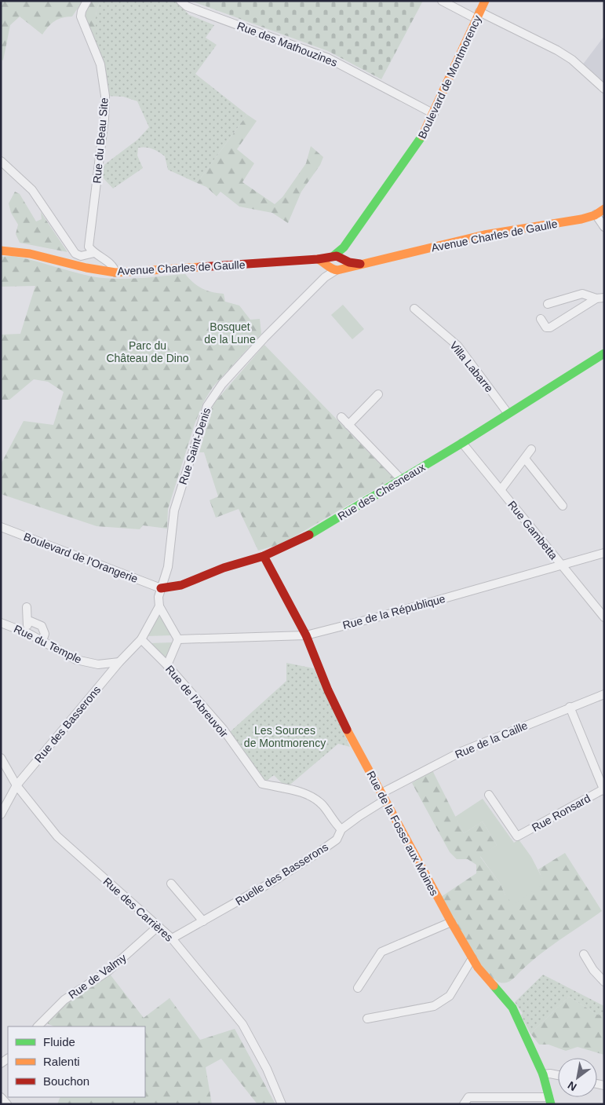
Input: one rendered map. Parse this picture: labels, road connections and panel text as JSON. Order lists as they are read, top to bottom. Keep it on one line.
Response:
{"streets":{"street":["Rue des Mathouzines","Boulevard de Montmorency","Rue du Beau Site","Avenue Charles de Gaulle","Villa Labarre","Rue Saint-Denis","Rue des Chesneaux","Rue Gambetta","Boulevard de l'Orangerie","Rue de la République","Rue du Temple","Rue de l'Abreuvoir","Rue des Basserons","Rue de la Caille","Rue Ronsard","Rue de la Fosse aux Moines","Ruelle des Basserons","Rue des Carrières","Rue de Valmy"]},"crossings":[["Rue des Mathouzines","Boulevard de Montmorency"],["Boulevard de Montmorency","Avenue Charles de Gaulle"],["Boulevard de Montmorency","Rue Saint-Denis"],["Avenue Charles de Gaulle","Rue Saint-Denis"],["Villa Labarre","Rue des Chesneaux"],["Rue Saint-Denis","Rue des Chesneaux"],["Rue Saint-Denis","Boulevard de l'Orangerie"],["Rue des Chesneaux","Rue Gambetta"],["Rue des Chesneaux","Boulevard de l'Orangerie"],["Rue des Chesneaux","Rue de la Fosse aux Moines"],["Rue Gambetta","Rue de la République"],["Rue de la République","Rue de la Fosse aux Moines"],["Rue du Temple","Rue des Basserons"],["Rue de l'Abreuvoir","Rue des Basserons"],["Rue de l'Abreuvoir","Ruelle des Basserons"],["Rue des Basserons","Rue des Carrières"],["Rue de la Caille","Rue de la Fosse aux Moines"],["Rue de la Caille","Ruelle des Basserons"],["Rue de la Fosse aux Moines","Ruelle des Basserons"],["Ruelle des Basserons","Rue des Carrières"],["Rue des Carrières","Rue de Valmy"]],"parks":["Bosquet de la Lune","Parc du Château de Dino","Les Sources de Montmorency"],"legend":["Fluide","Ralenti","Bouchon"],"north":"bottom left"}
